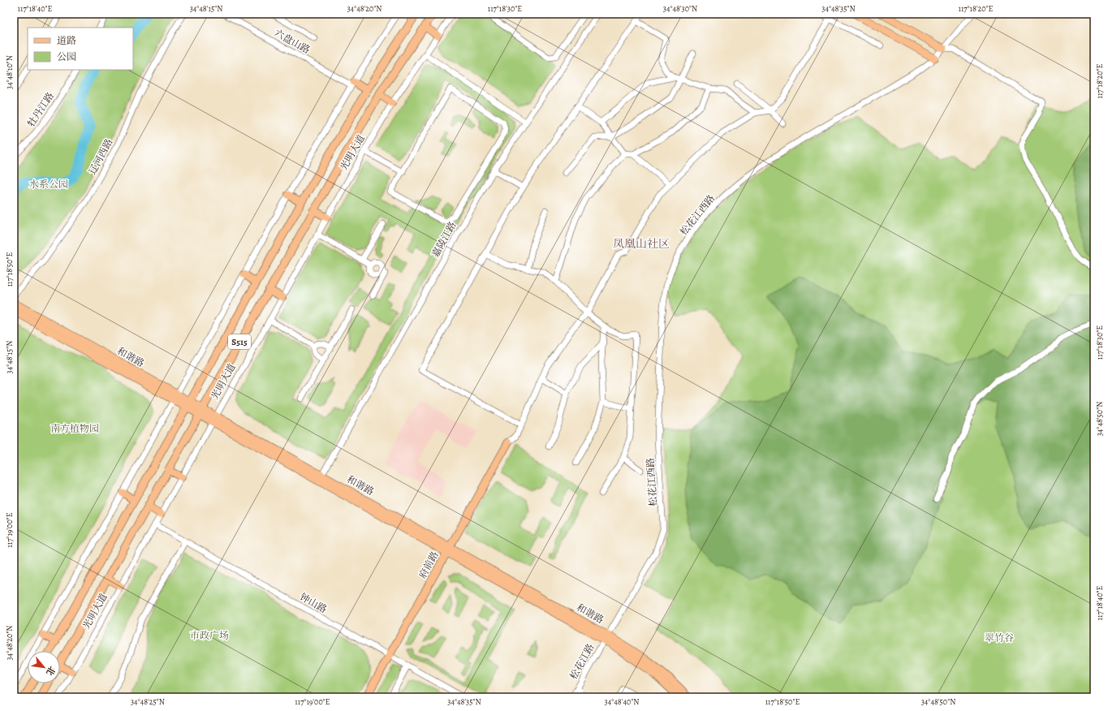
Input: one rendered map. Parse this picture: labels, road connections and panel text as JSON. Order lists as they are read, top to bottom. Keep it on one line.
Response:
{"streets":{"main road":["光明大道","S515","和谐路","府前路"],"street":["六盘山路","牡丹江路","辽河西路","松花江西路","嘉陵江路","钟山路","松花江路"]},"crossings":[["光明大道","和谐路"],["光明大道","钟山路"],["松花江西路","和谐路"],["松花江西路","松花江路"],["嘉陵江路","和谐路"],["和谐路","府前路"],["和谐路","松花江路"],["府前路","钟山路"]],"districts":["凤凰山社区"],"parks":["水系公园","南方植物园","市政广场","翠竹谷"],"legend":["道路","公园"],"north":"bottom right","coordinates":["117°18'40\"E","34°48'15\"N","34°48'20\"N","117°18'30\"E","34°48'30\"N","34°48'35\"N","117°18'20\"E","34°48'10\"N","117°18'50\"E","34°48'50\"N","117°19'00\"E","34°48'25\"N","34°48'40\"N"]}
